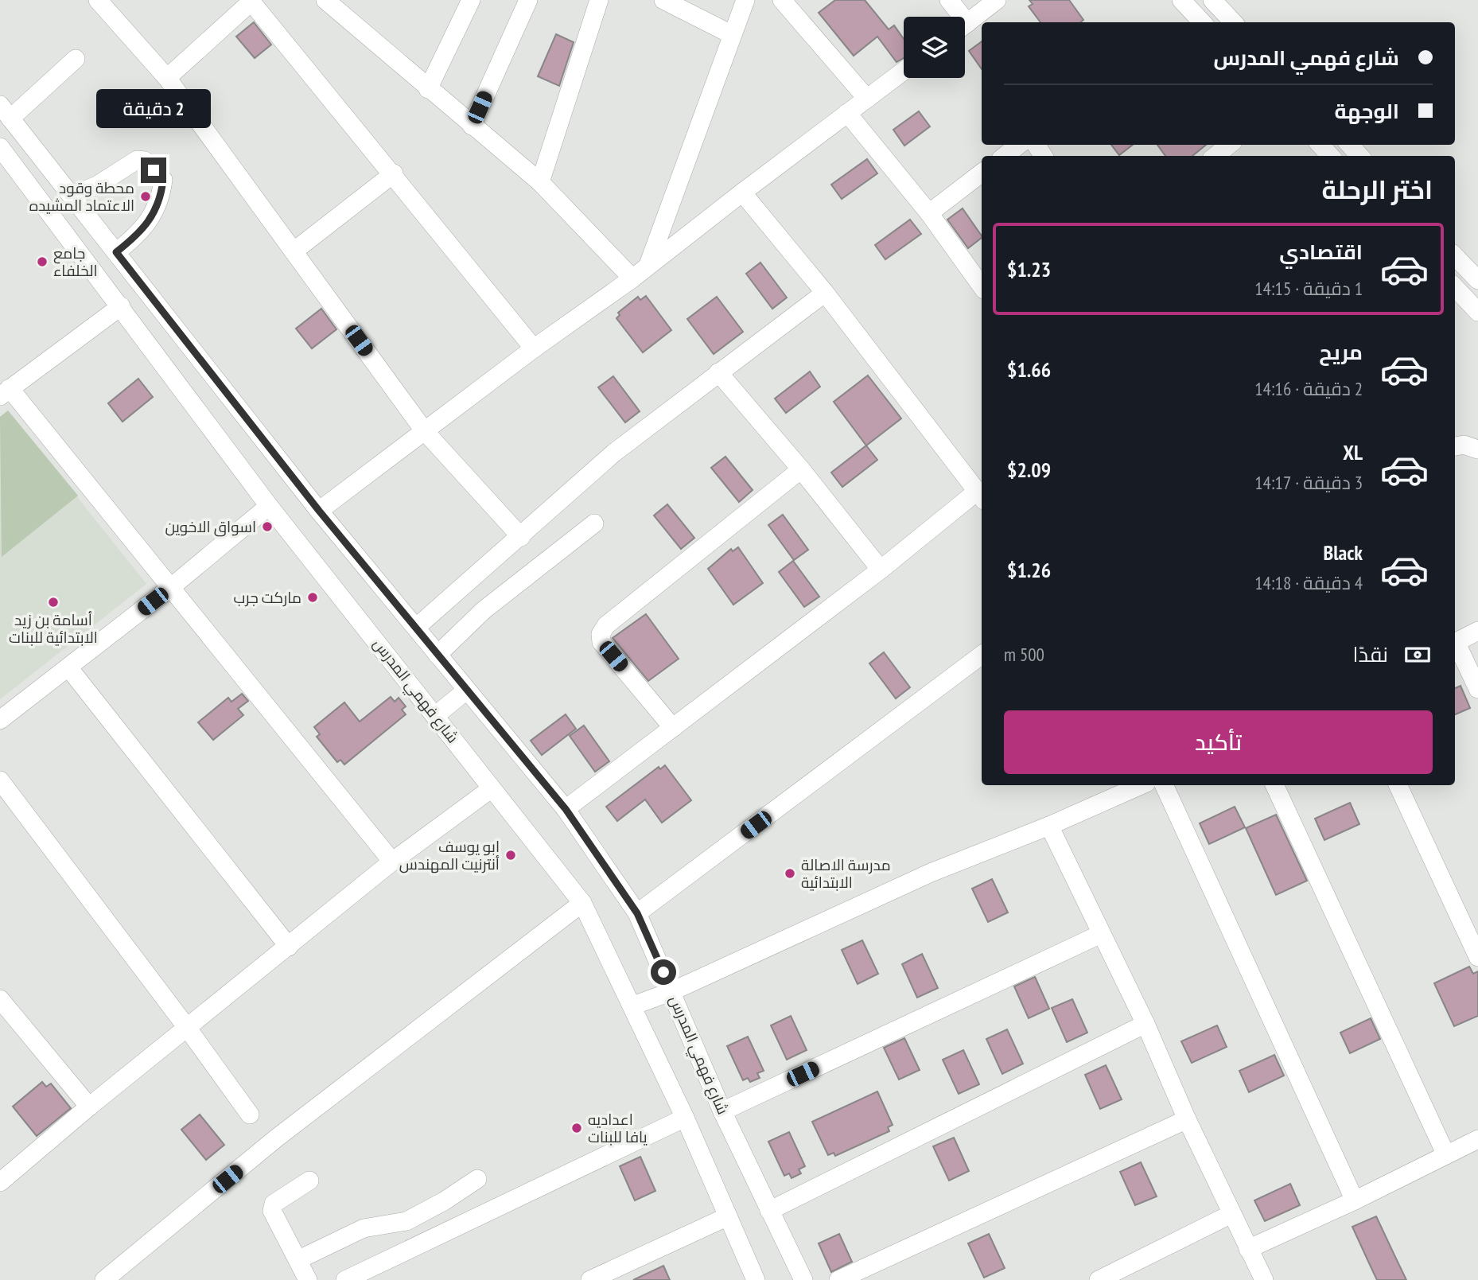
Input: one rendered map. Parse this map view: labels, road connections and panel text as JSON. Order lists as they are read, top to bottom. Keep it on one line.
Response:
{"streets":{"street":["شارع فهمي المدرس"]},"places":["محطة وقود الاعتماد المشيده","جامع الخلفاء","اسواق الاخوين","ماركت جرب","أسامة بن زيد الابتدائية للبنات","ابو يوسف أنترنيت المهندس","مدرسة الاصالة الابتدائية","اعداديه يافا للبنات"],"page":{"banner":["شارع فهمي المدرس","الوجهة"],"bubble":"2 دقيقة","heading":"اختر الرحلة","list":[{"name":"اقتصادي","note":"1 دقيقة · 14:15","value":"$1.23"},{"name":"مريح","note":"2 دقيقة · 14:16","value":"$1.66"},{"name":"XL","note":"3 دقيقة · 14:17","value":"$2.09"},{"name":"Black","note":"4 دقيقة · 14:18","value":"$1.26"}],"pay":["نقدًا","500 m"],"buttons":"تأكيد"}}
